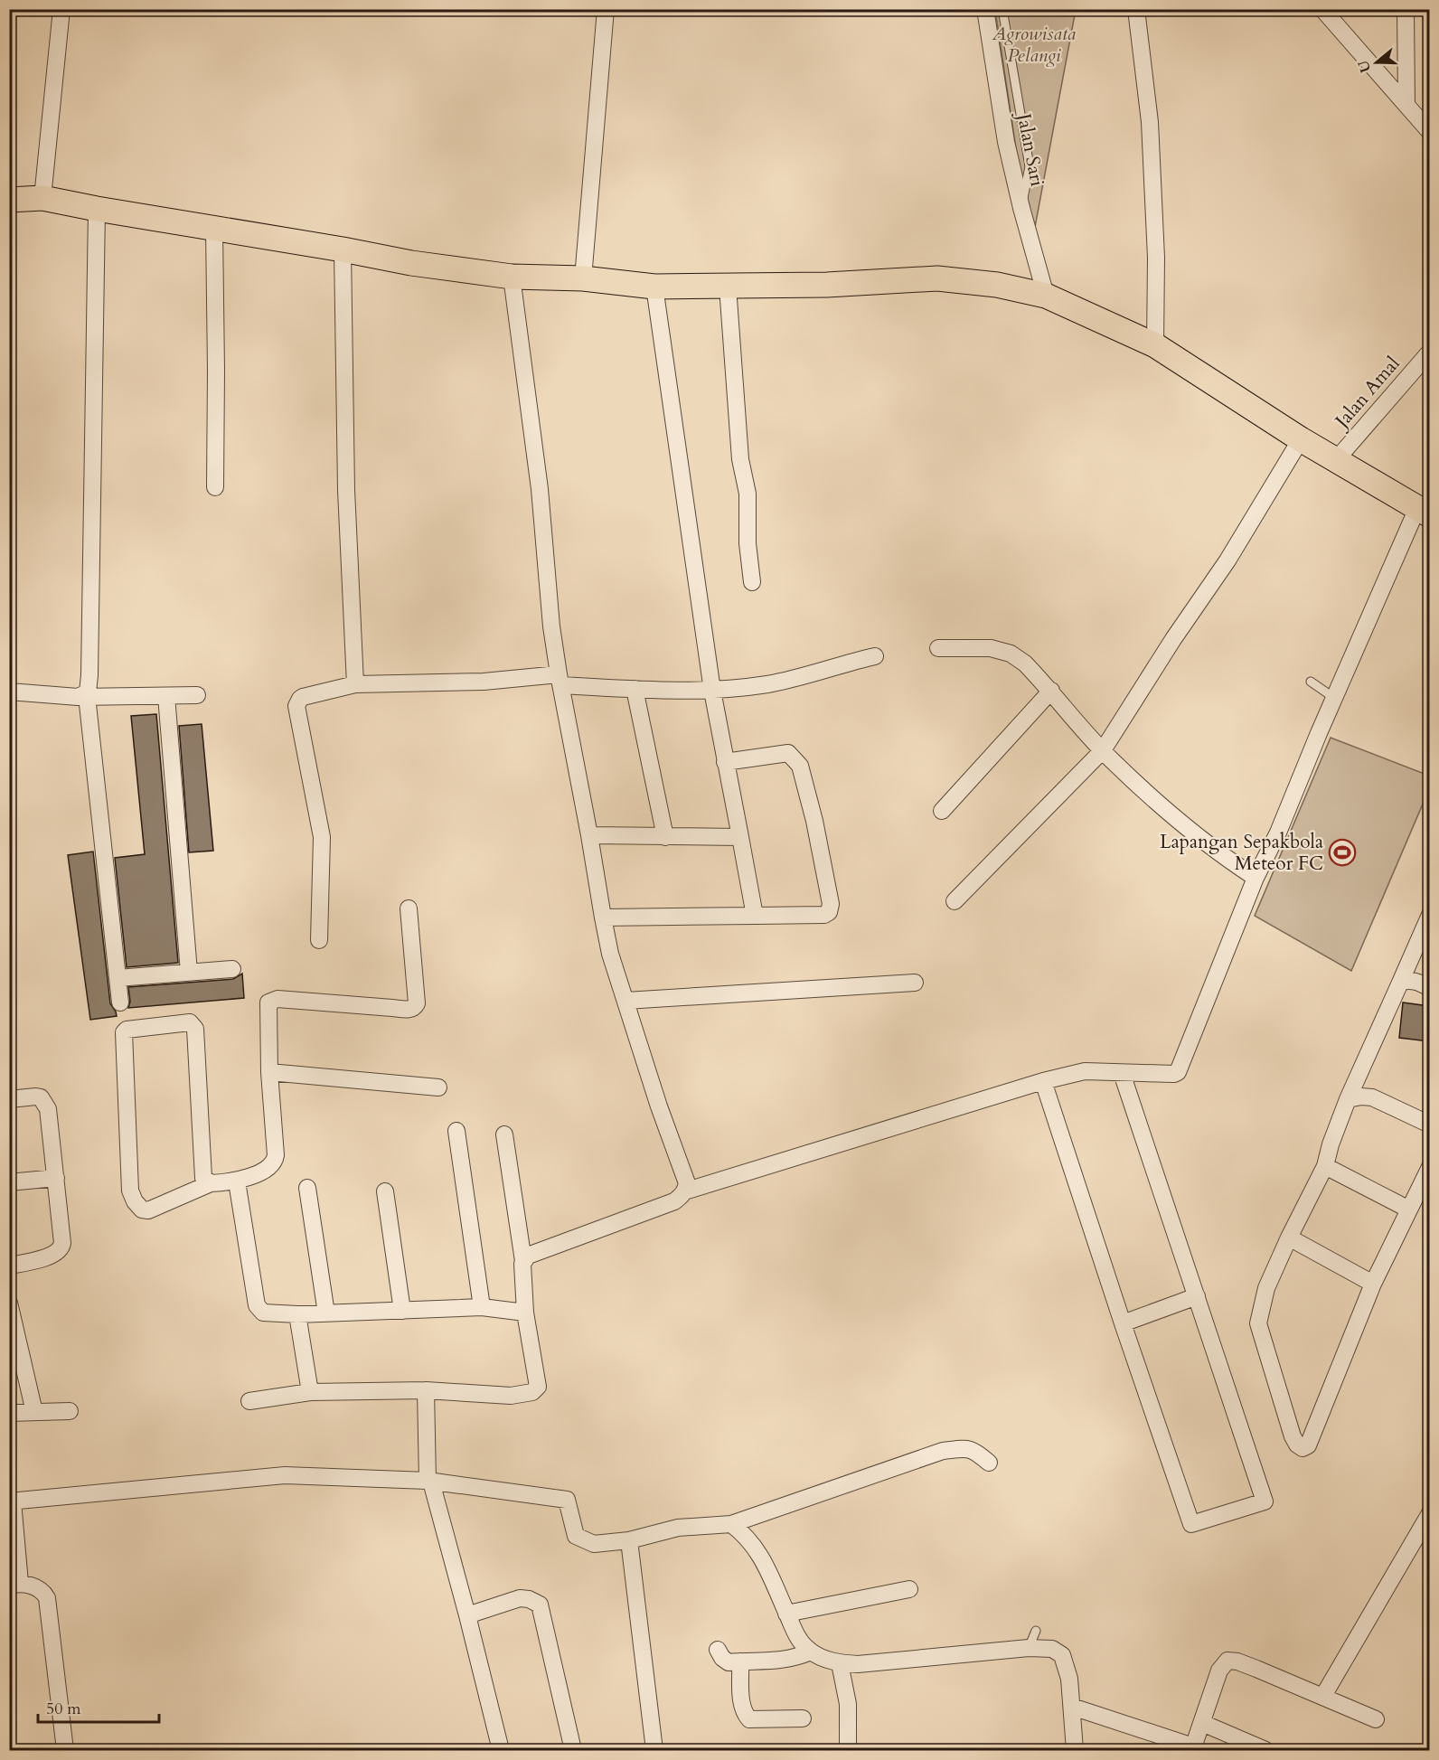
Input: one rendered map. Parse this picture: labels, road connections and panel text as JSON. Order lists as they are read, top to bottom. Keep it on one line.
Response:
{"streets":{"street":["Jalan Sari","Jalan Amal"]},"parks":["Agrowisata Pelangi"],"places":{"sports":["Lapangan Sepakbola Meteor FC"]},"scale_bar":"50 m","north":"left"}
